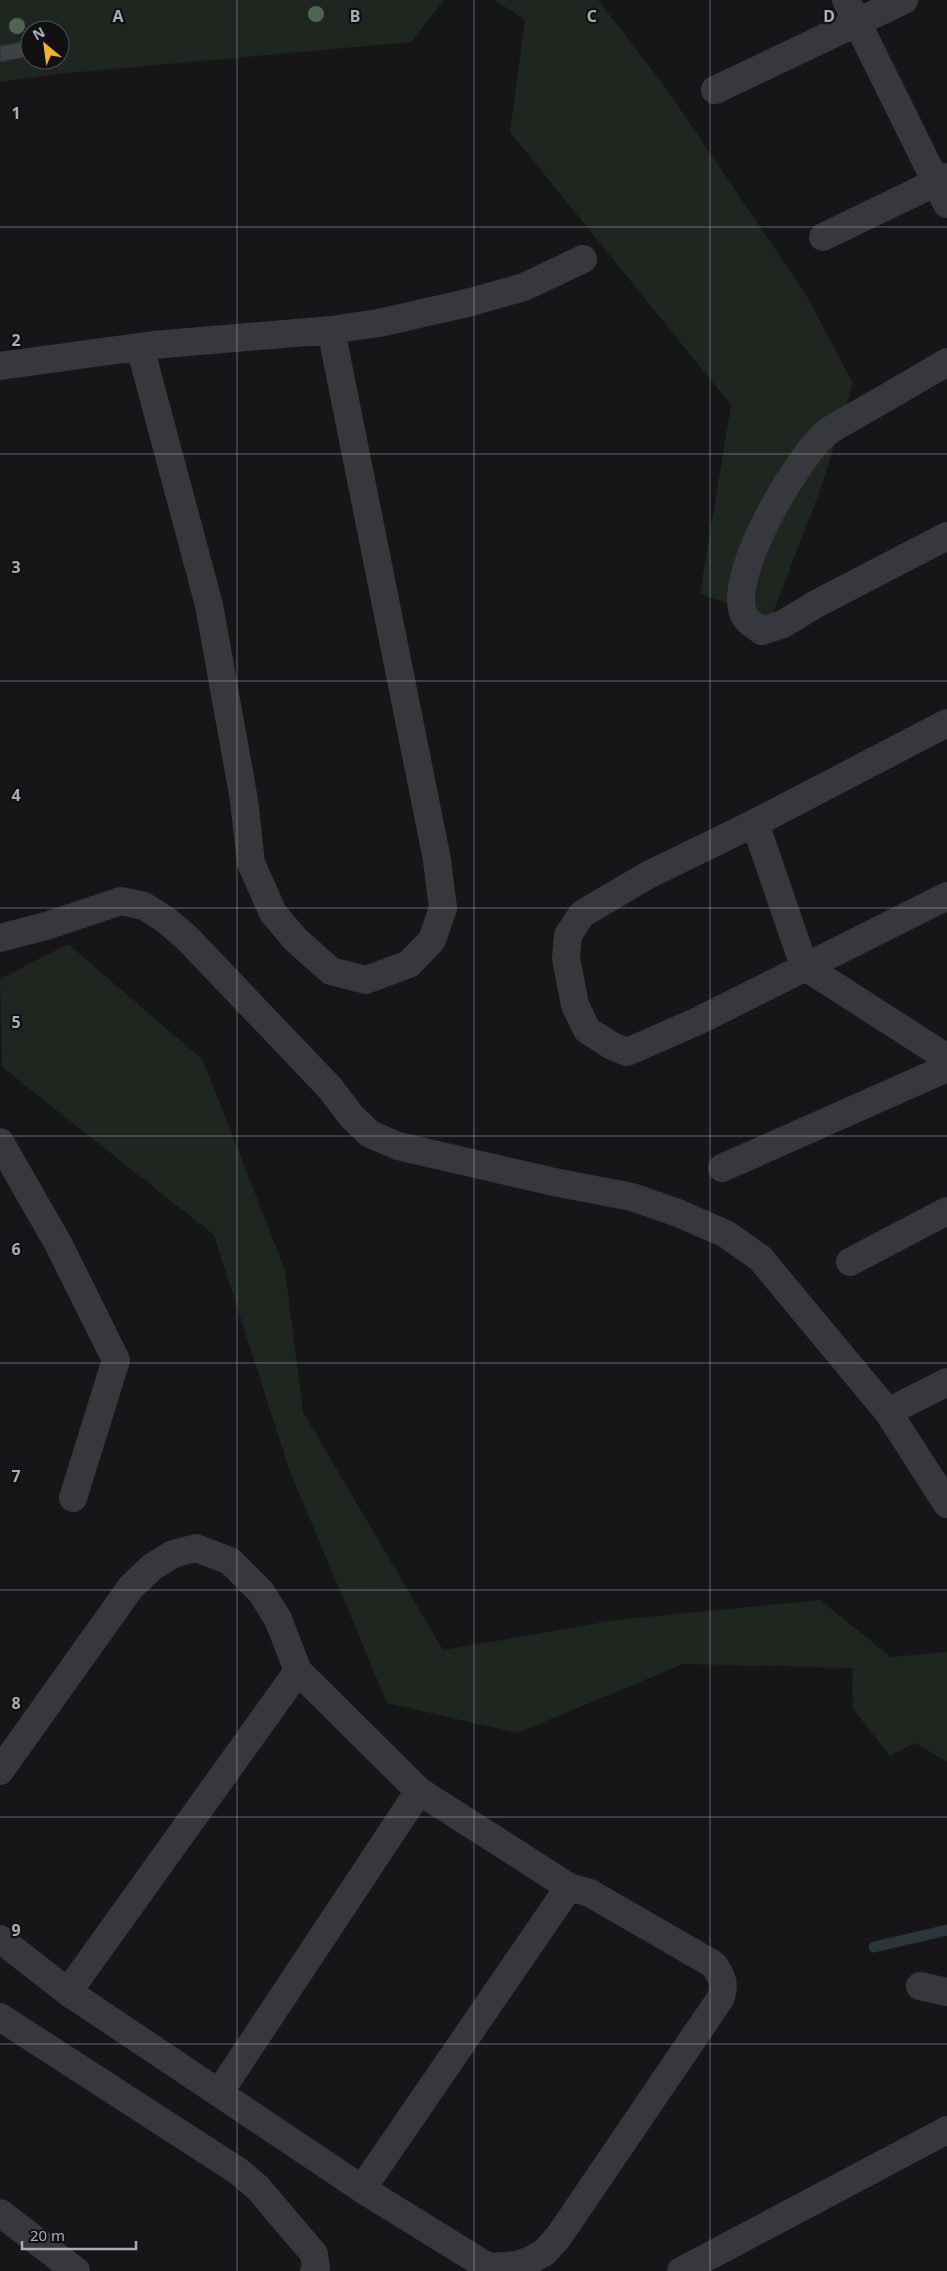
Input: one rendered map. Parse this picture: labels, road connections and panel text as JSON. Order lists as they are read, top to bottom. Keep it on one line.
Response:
{"scale_bar":"20 m","north":"top left","grid":{"columns":["A","B","C","D"],"rows":["1","2","3","4","5","6","7","8","9"]}}
